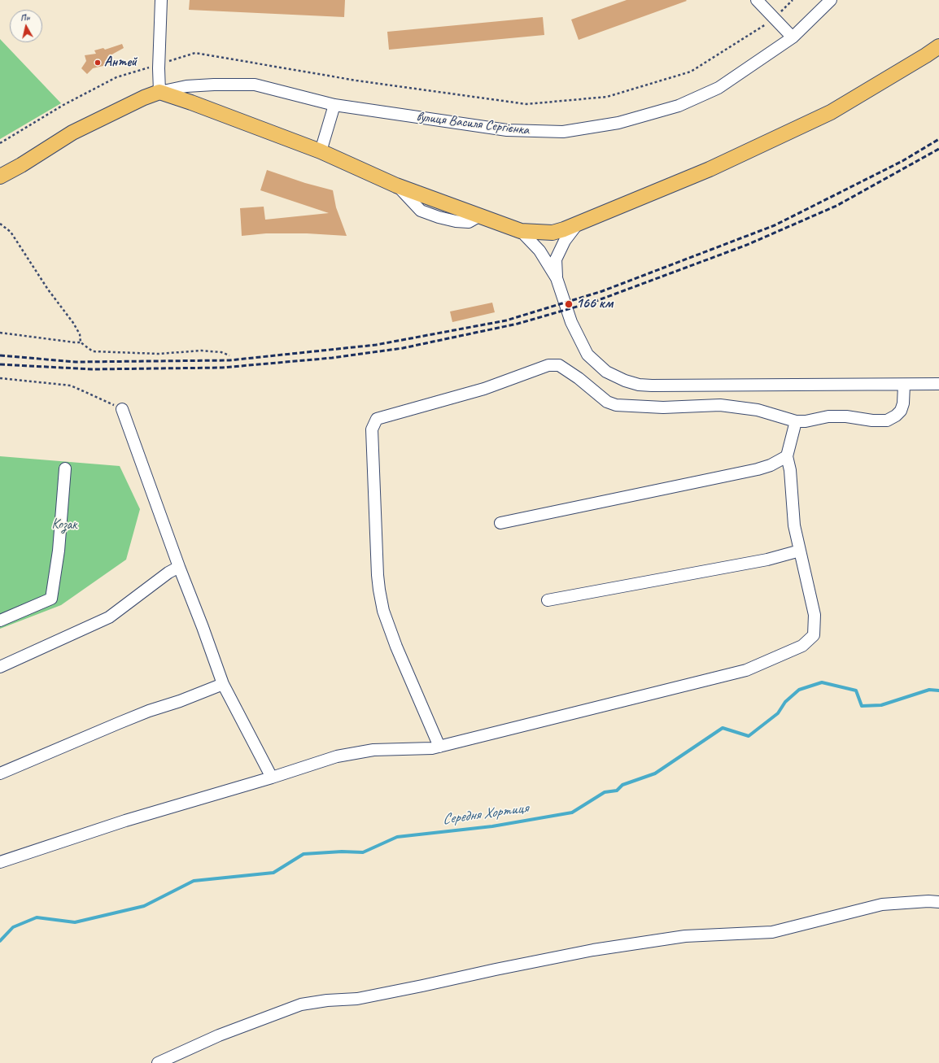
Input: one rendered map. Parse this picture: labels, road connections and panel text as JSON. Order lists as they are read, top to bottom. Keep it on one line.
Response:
{"streets":{"main road":["вулиця Василя Сергієнка"]},"water":["Середня Хортиця"],"parks":["Козак"],"places":["Антей","166 км"],"north":"top"}
